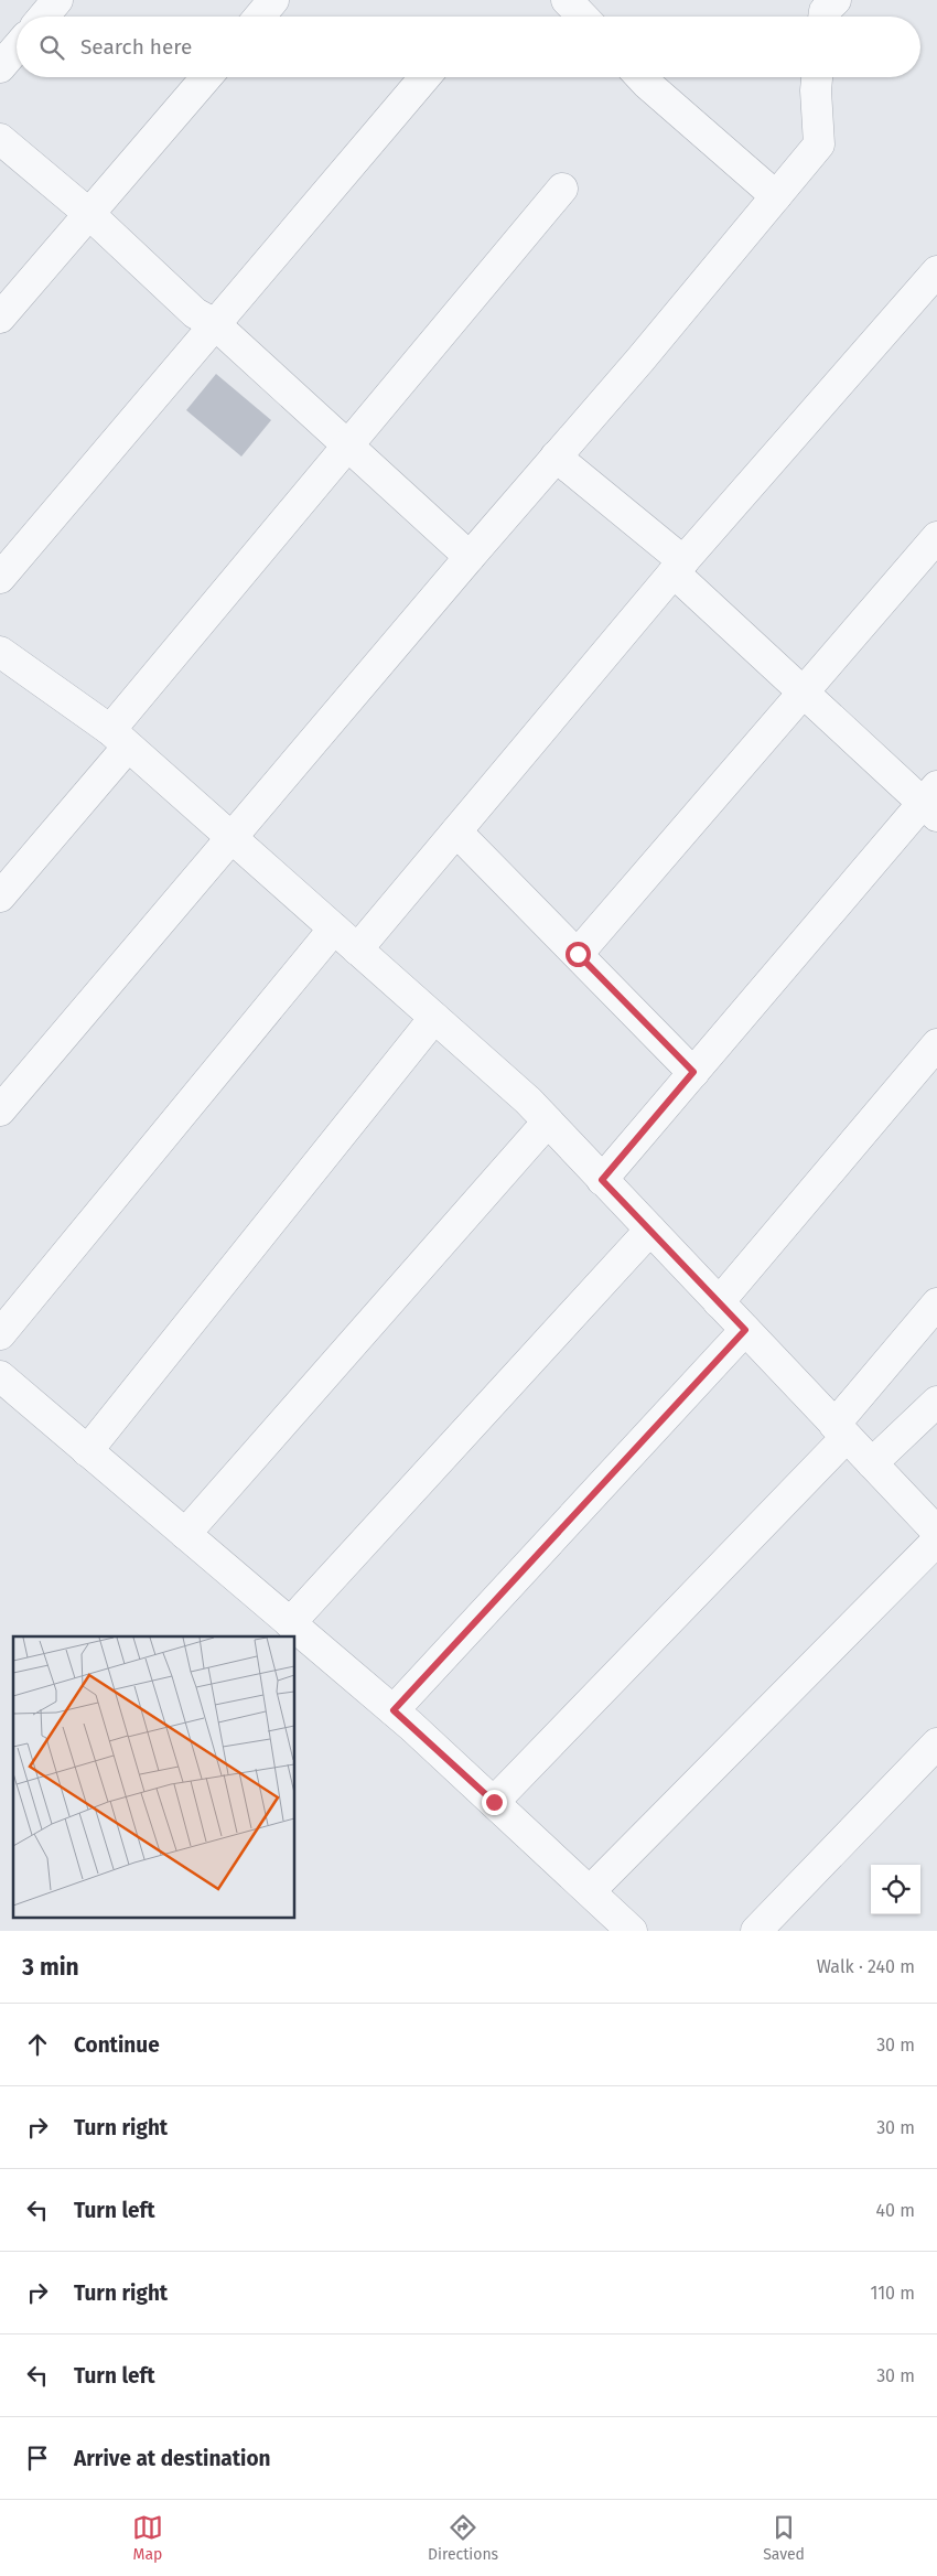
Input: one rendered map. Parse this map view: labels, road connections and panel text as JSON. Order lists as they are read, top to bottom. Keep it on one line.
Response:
{"page":{"search":"Search here","heading":["3 min","Walk · 240 m"],"list":[["Continue","30 m"],["Turn right","30 m"],["Turn left","40 m"],["Turn right","110 m"],["Turn left","30 m"],"Arrive at destination"],"nav":["Map","Directions","Saved"]}}
